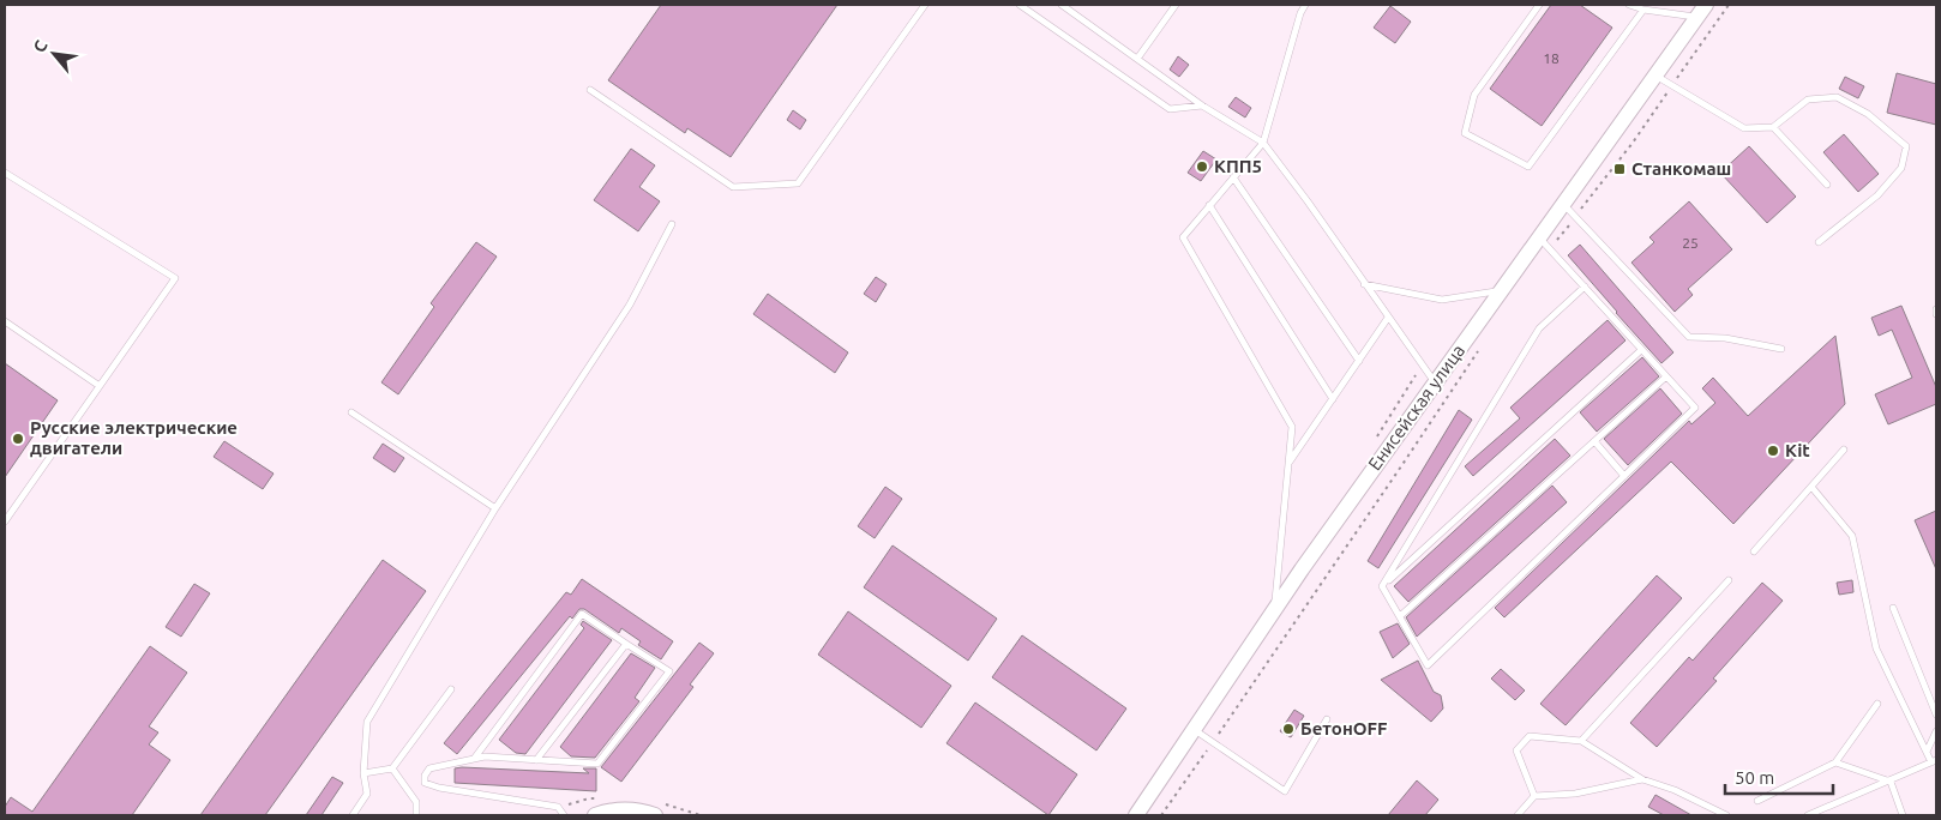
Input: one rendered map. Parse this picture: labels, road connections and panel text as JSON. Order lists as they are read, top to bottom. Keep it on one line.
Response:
{"streets":{"street":["Енисейская улица"]},"places":{"other":["КПП5","Русские электрические двигатели","Kit","БетонOFF"],"transit":["Станкомаш"]},"house_numbers":["18","25"],"scale_bar":"50 m","north":"top left"}
